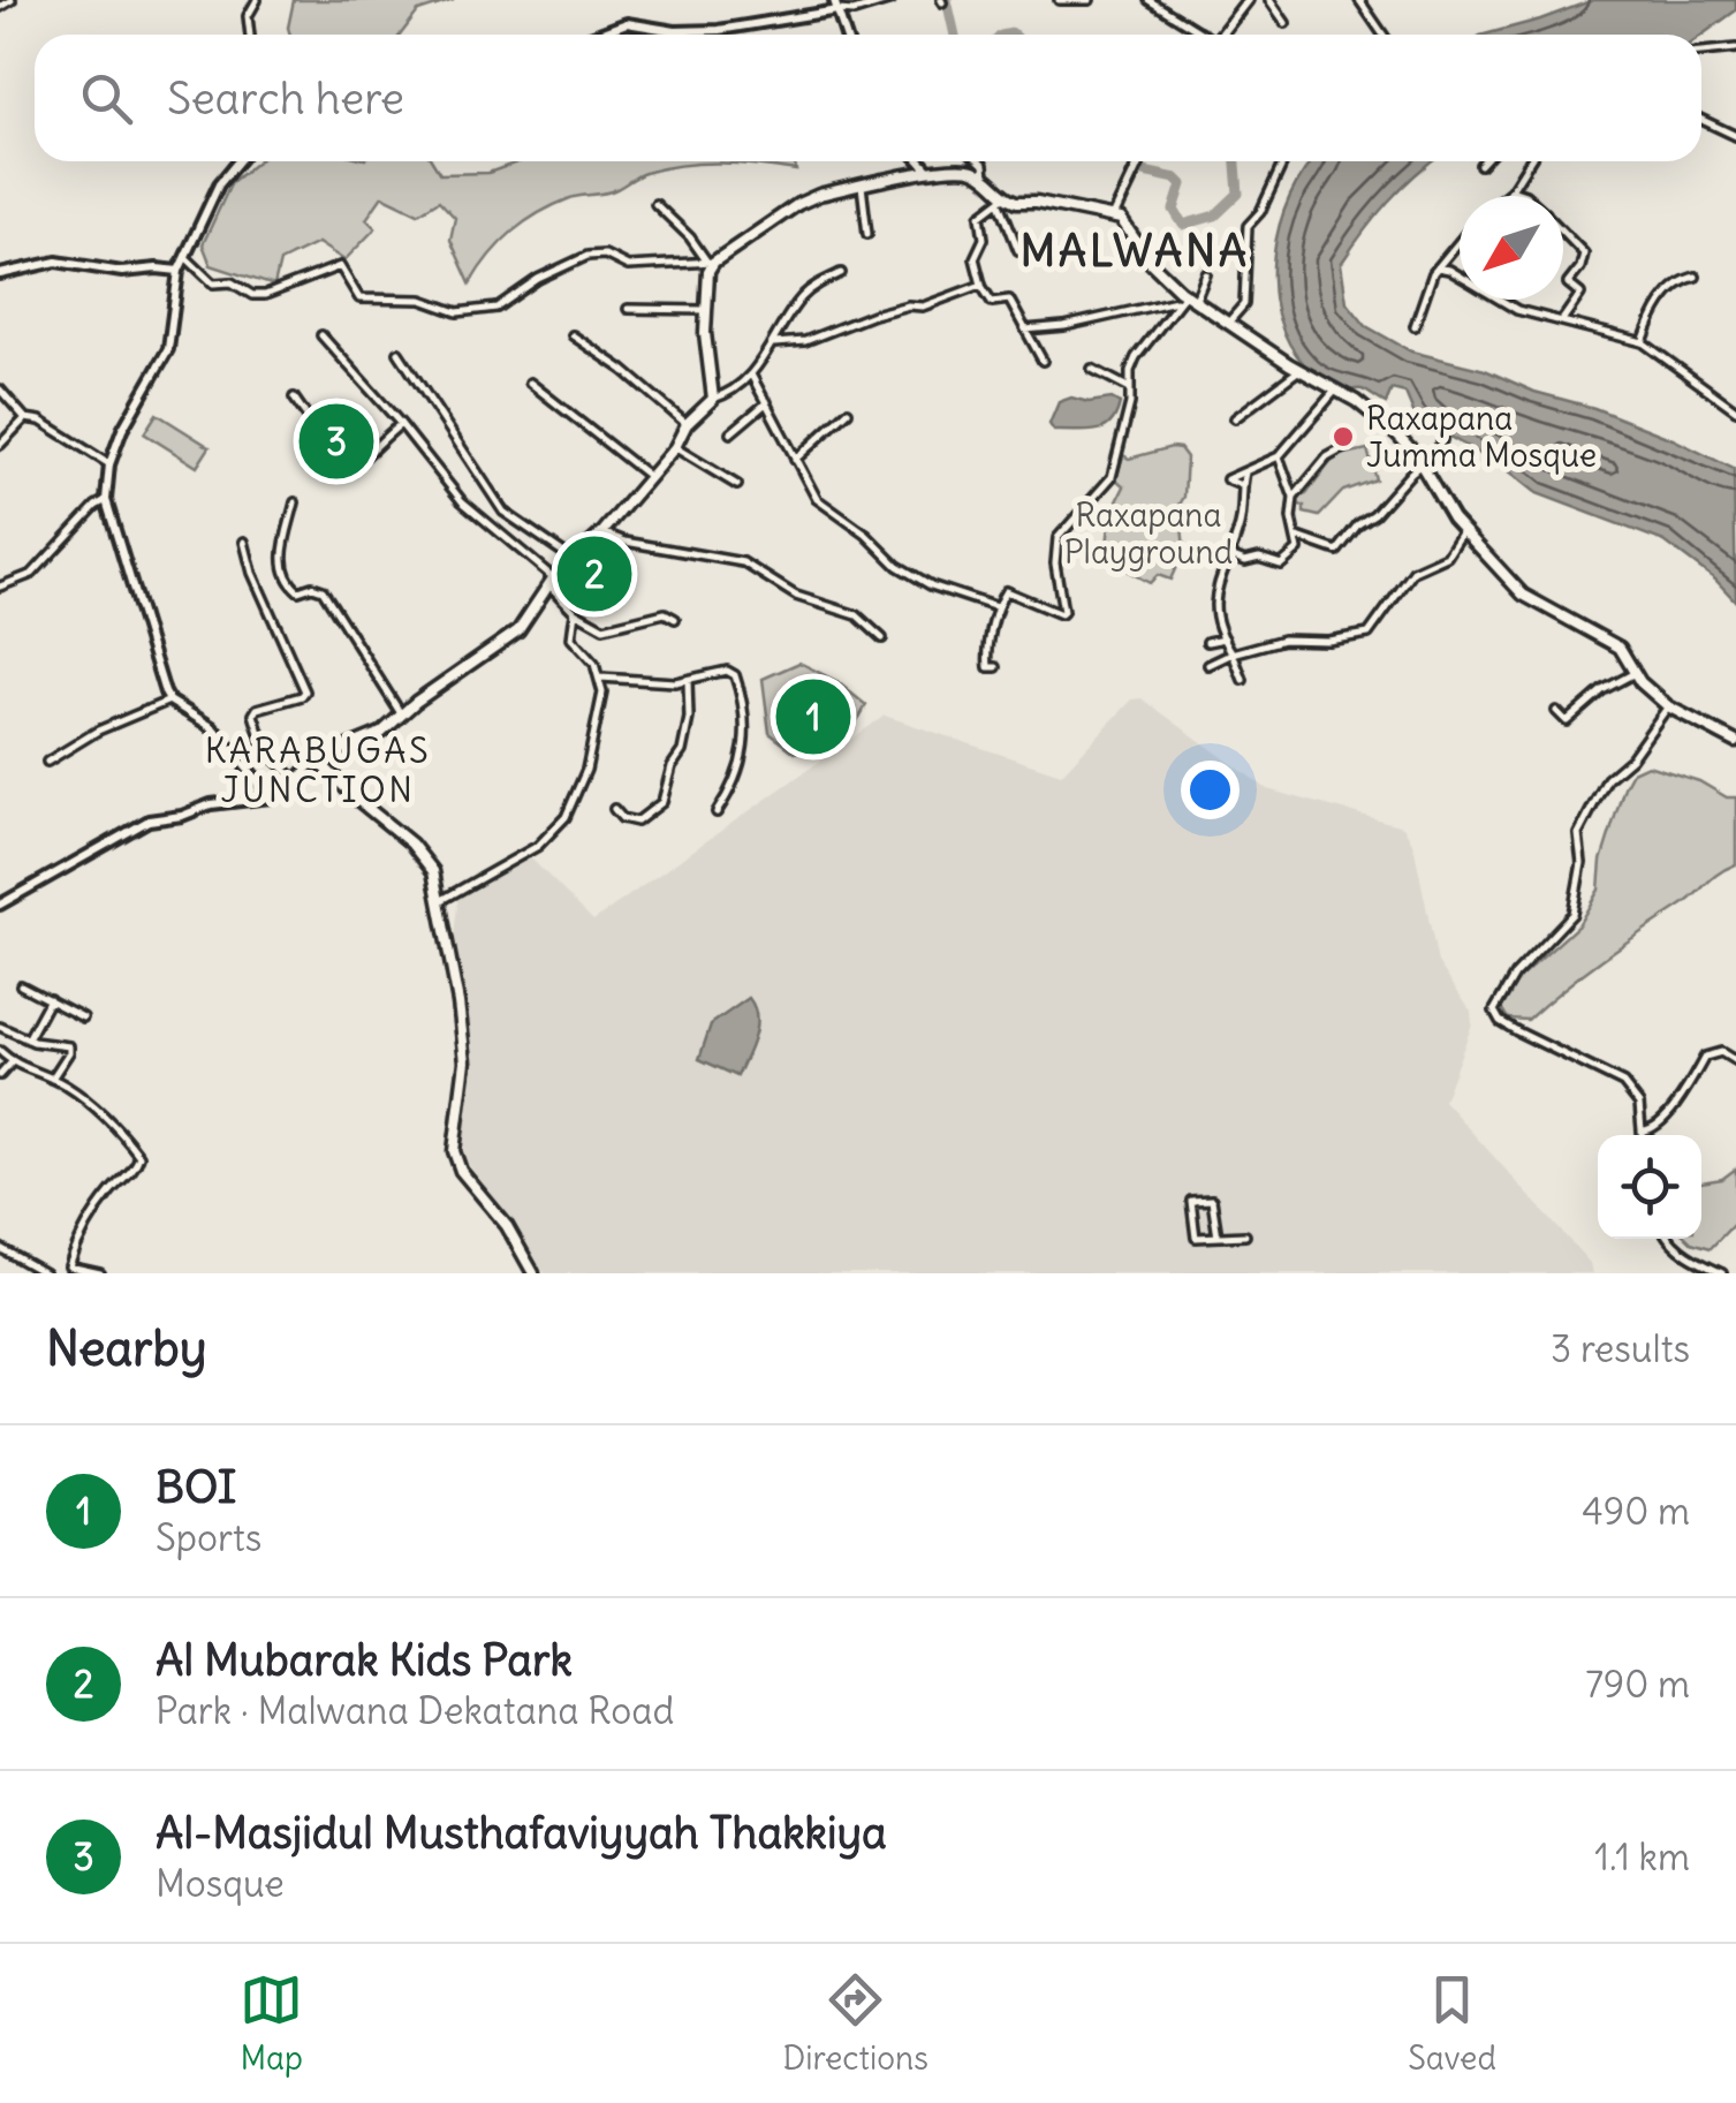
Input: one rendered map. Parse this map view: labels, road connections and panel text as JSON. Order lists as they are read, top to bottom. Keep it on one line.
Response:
{"districts":["MALWANA","KARABUGAS JUNCTION"],"parks":["Raxapana Playground"],"places":["Raxapana Jumma Mosque"],"north":"bottom left","page":{"search":"Search here","pins":["3","2","1"],"heading":["Nearby","3 results"],"list":[{"mark":"1","name":"BOI","note":"Sports","value":"490 m"},{"mark":"2","name":"Al Mubarak Kids Park","note":"Park · Malwana Dekatana Road","value":"790 m"},{"mark":"3","name":"Al-Masjidul Musthafaviyyah Thakkiya","note":"Mosque","value":"1.1 km"}],"nav":["Map","Directions","Saved"]}}
